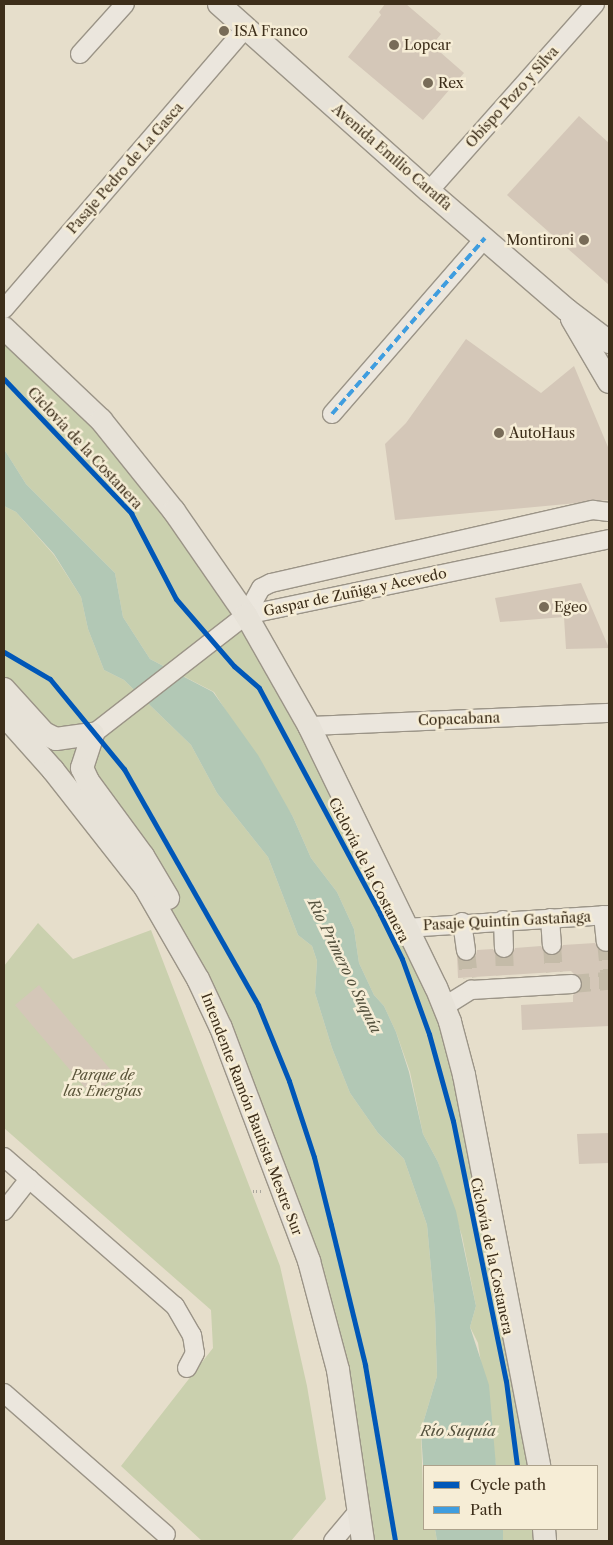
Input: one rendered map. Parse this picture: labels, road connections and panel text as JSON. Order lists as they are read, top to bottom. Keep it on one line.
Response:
{"streets":{"main road":["Avenida Emilio Caraffa","Intendente Ramón Bautista Mestre Sur"],"street":["Obispo Pozo y Silva","Pasaje Pedro de La Gasca","Gaspar de Zuñiga y Acevedo","Copacabana","Pasaje Quintín Gastañaga"],"cycle path":["Ciclovía de la Costanera"]},"crossings":[["Obispo Pozo y Silva","Avenida Emilio Caraffa"],["Avenida Emilio Caraffa","Pasaje Pedro de La Gasca"]],"water":["Río Primero o Suquía","Río Suquía"],"parks":["Parque de las Energías"],"places":["ISA Franco","Lopcar","Rex","Montironi","AutoHaus","Egeo"],"legend":["Cycle path","Path"]}
